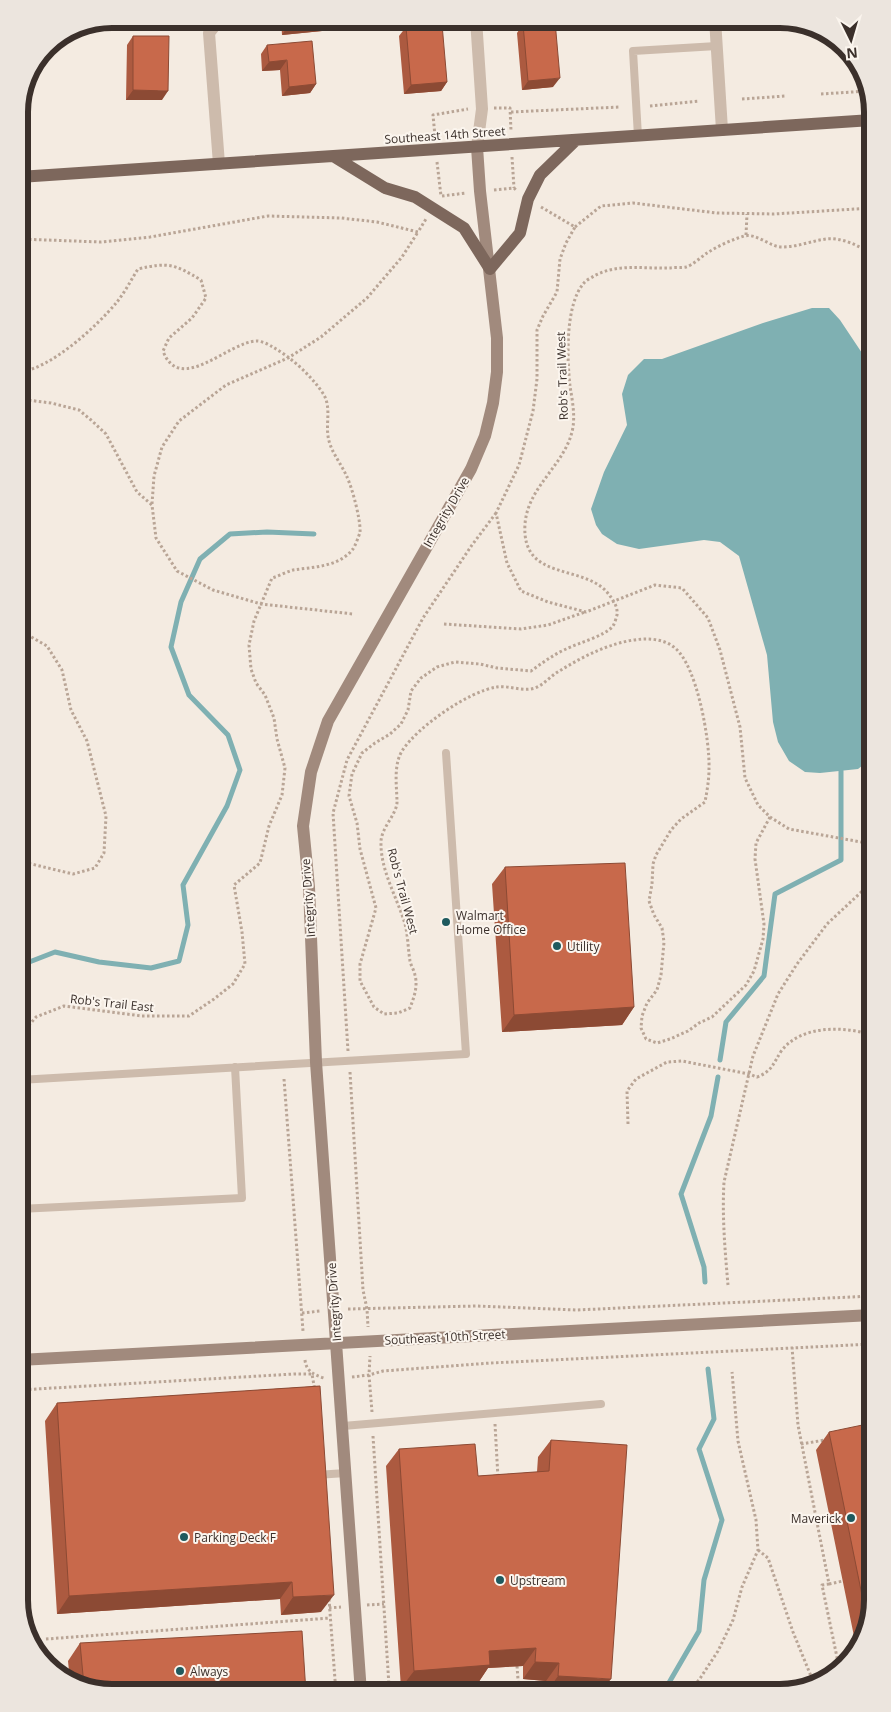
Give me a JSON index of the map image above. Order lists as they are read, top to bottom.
{
  "streets": {
    "main road": ["Southeast 14th Street"],
    "street": ["Integrity Drive", "Southeast 10th Street"],
    "path": ["Rob's Trail West", "Rob's Trail East"]
  },
  "crossings": [
    ["Southeast 14th Street", "Integrity Drive"],
    ["Integrity Drive", "Southeast 10th Street"]
  ],
  "places": [
    "Walmart Home Office",
    "Utility",
    "Maverick",
    "Parking Deck F",
    "Upstream",
    "Always"
  ],
  "north": "bottom"
}
